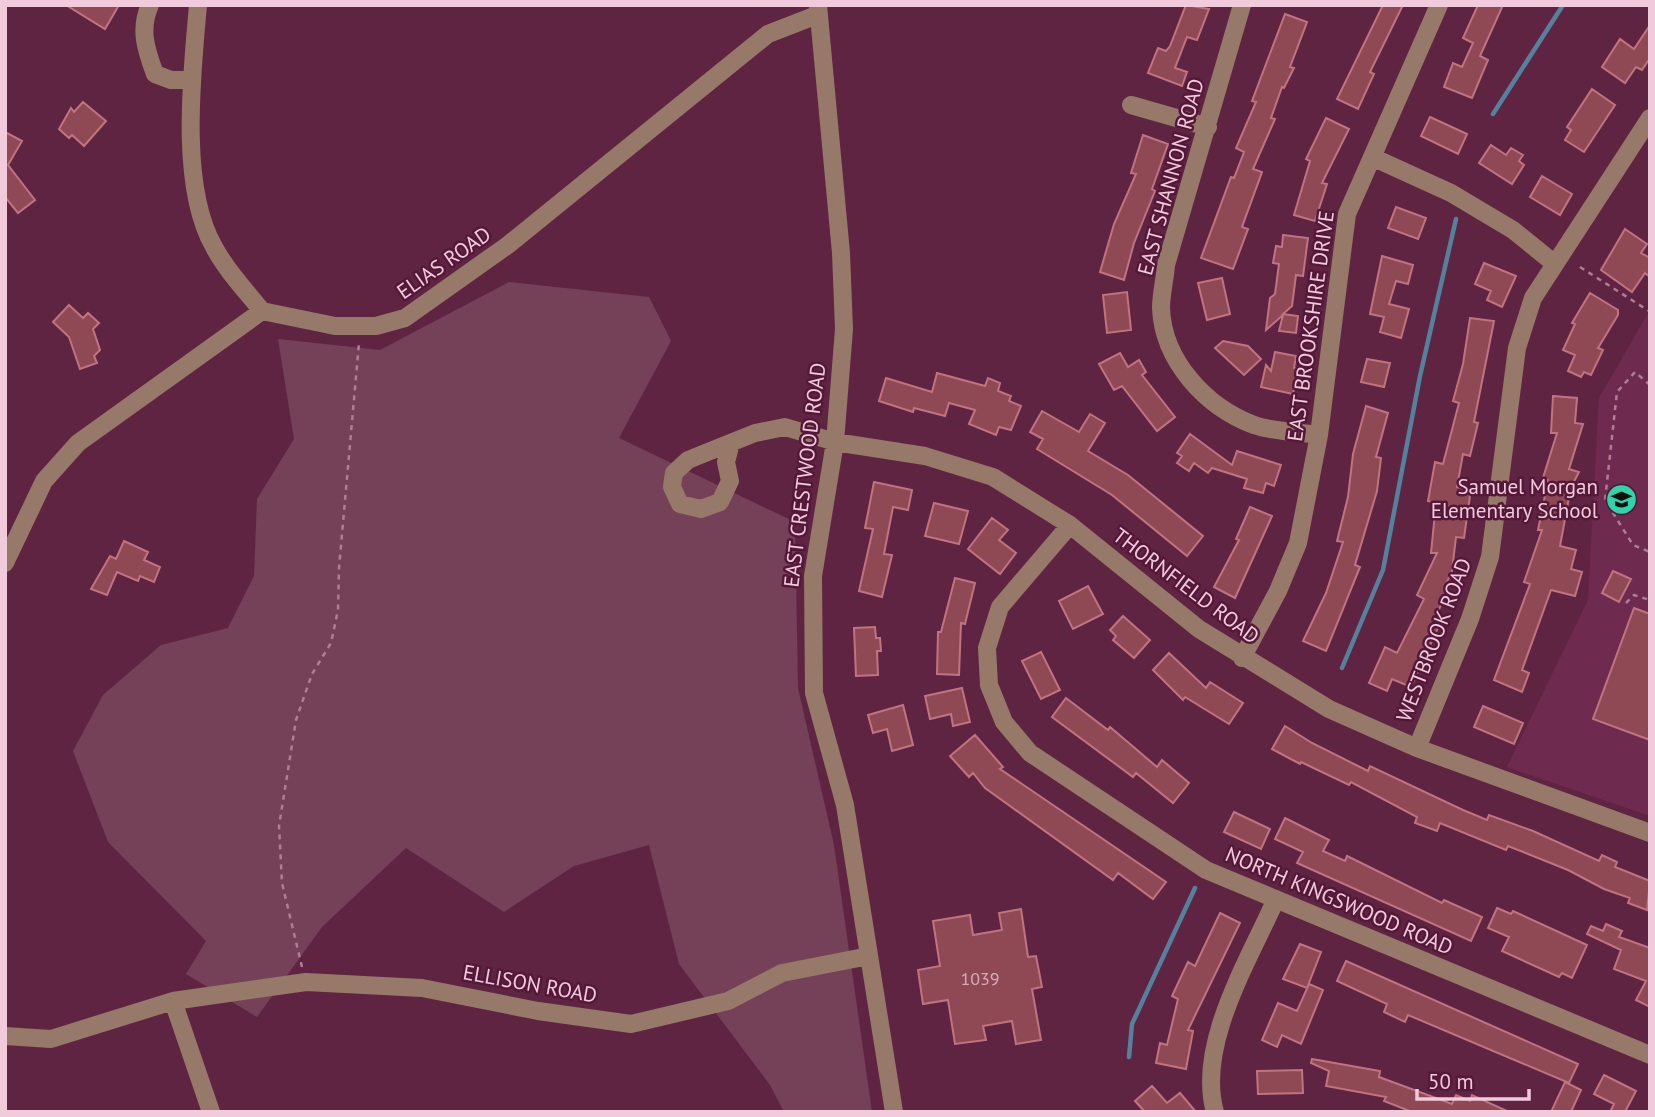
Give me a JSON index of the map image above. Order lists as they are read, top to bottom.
{
  "streets": {
    "street": [
      "EAST SHANNON ROAD",
      "ELIAS ROAD",
      "EAST BROOKSHIRE DRIVE",
      "EAST CRESTWOOD ROAD",
      "THORNFIELD ROAD",
      "WESTBROOK ROAD",
      "NORTH KINGSWOOD ROAD",
      "ELLISON ROAD"
    ]
  },
  "crossings": [
    ["EAST SHANNON ROAD", "EAST BROOKSHIRE DRIVE"],
    ["ELIAS ROAD", "EAST CRESTWOOD ROAD"],
    ["EAST BROOKSHIRE DRIVE", "THORNFIELD ROAD"],
    ["EAST CRESTWOOD ROAD", "THORNFIELD ROAD"],
    ["EAST CRESTWOOD ROAD", "ELLISON ROAD"],
    ["THORNFIELD ROAD", "WESTBROOK ROAD"],
    ["THORNFIELD ROAD", "NORTH KINGSWOOD ROAD"]
  ],
  "places": {
    "school or university": ["Samuel Morgan Elementary School"]
  },
  "house_numbers": ["1039"],
  "scale_bar": "50 m"
}
